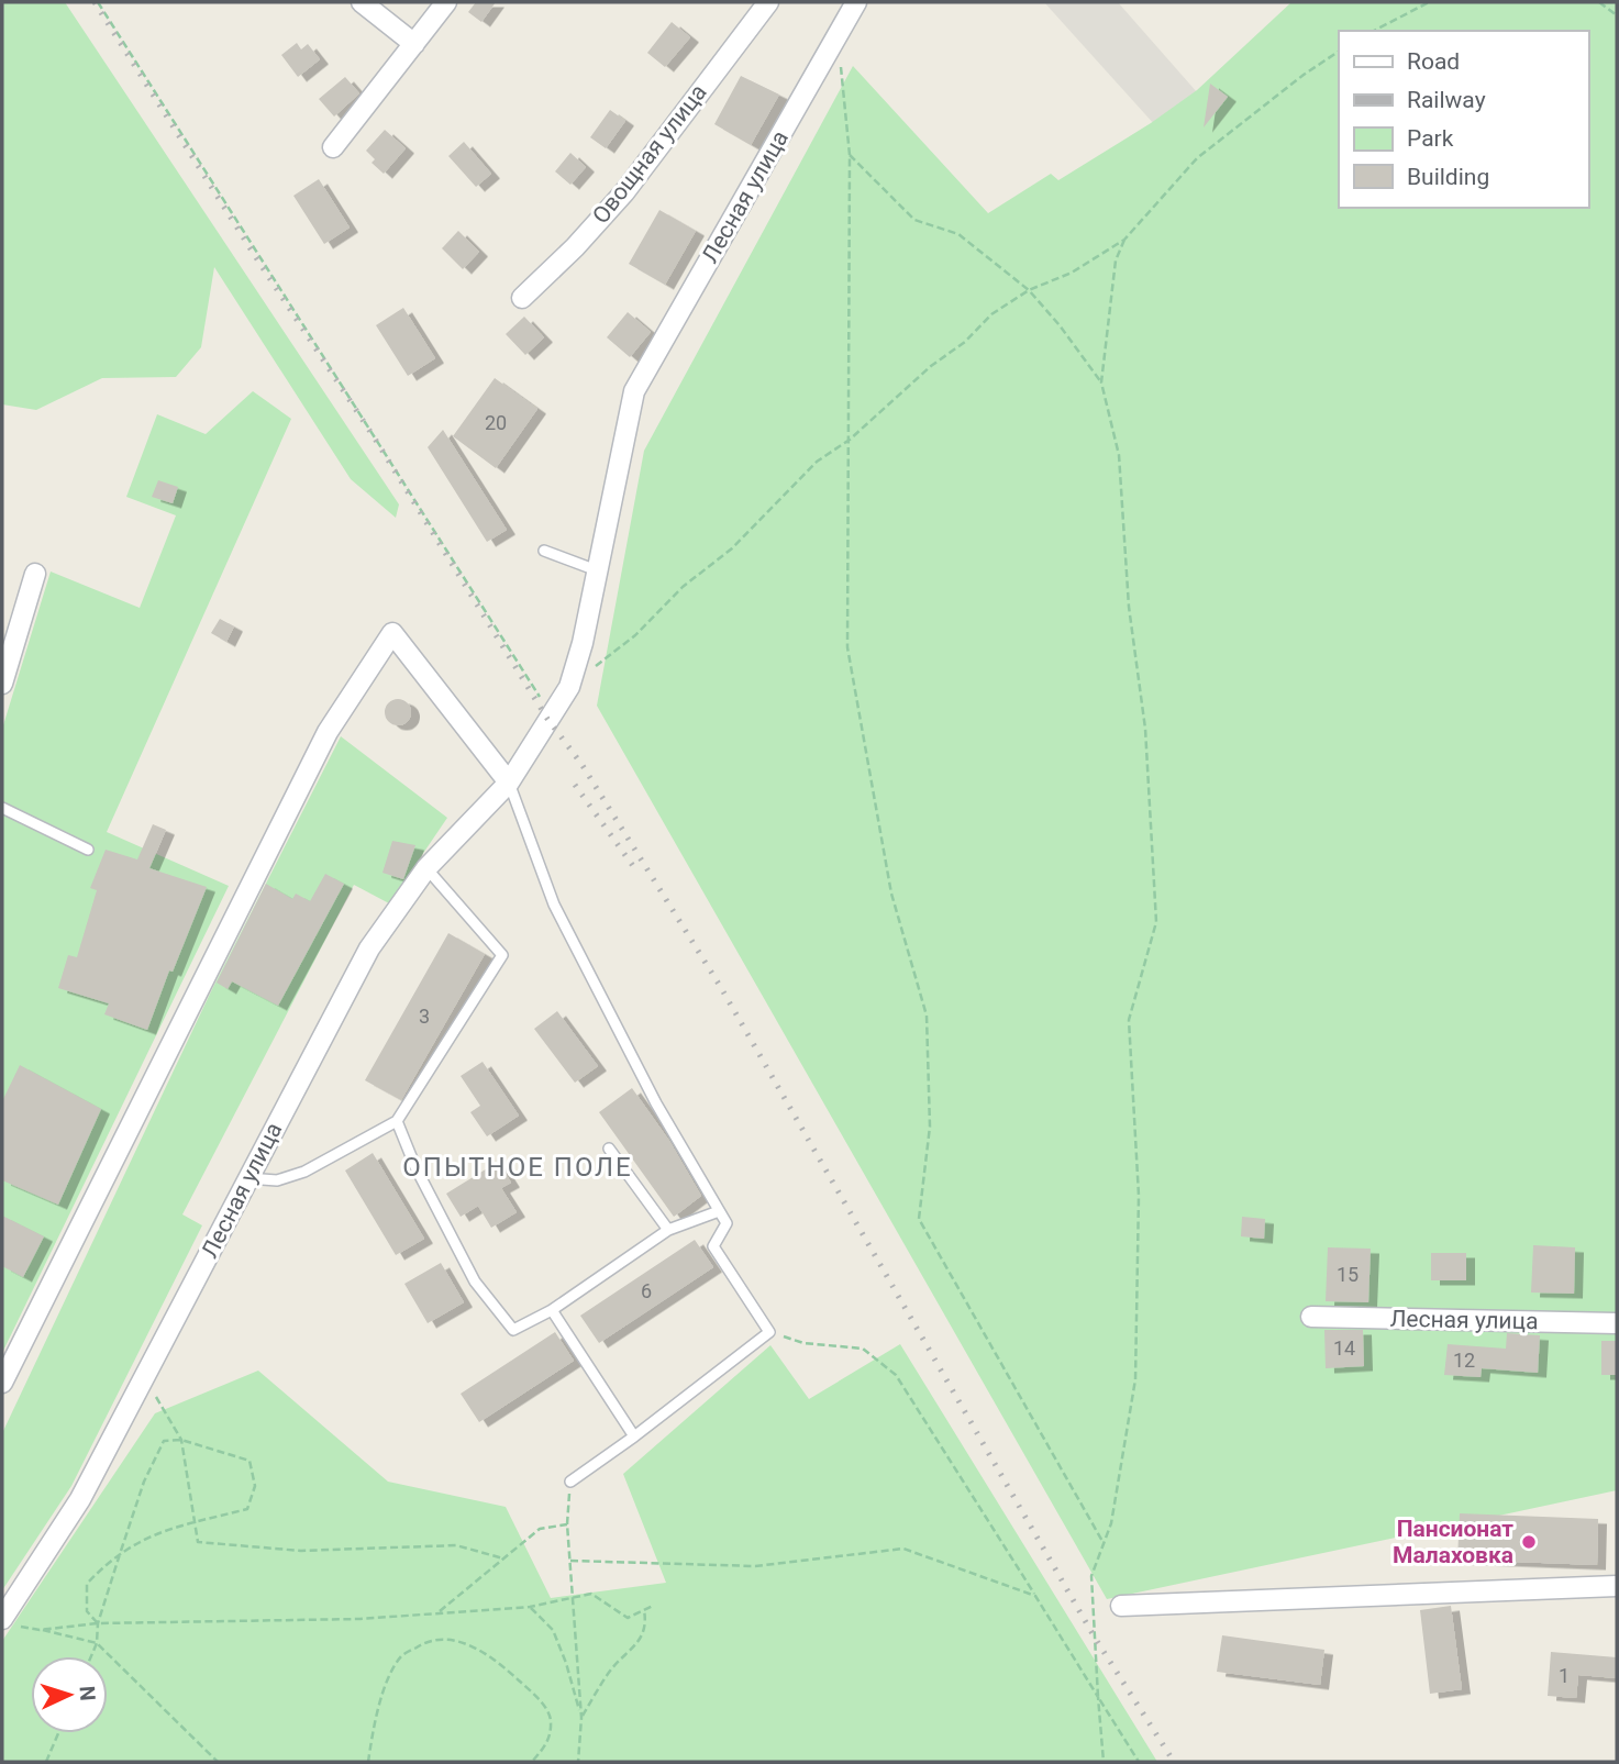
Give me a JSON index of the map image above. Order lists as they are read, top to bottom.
{
  "streets": {
    "street": ["Овощная улица", "Лесная улица"]
  },
  "districts": ["ОПЫТНОЕ ПОЛЕ"],
  "places": ["Пансионат Малаховка"],
  "house_numbers": [
    "20",
    "3",
    "15",
    "6",
    "14",
    "12",
    "1"
  ],
  "legend": [
    "Road",
    "Railway",
    "Park",
    "Building"
  ],
  "north": "right"
}
